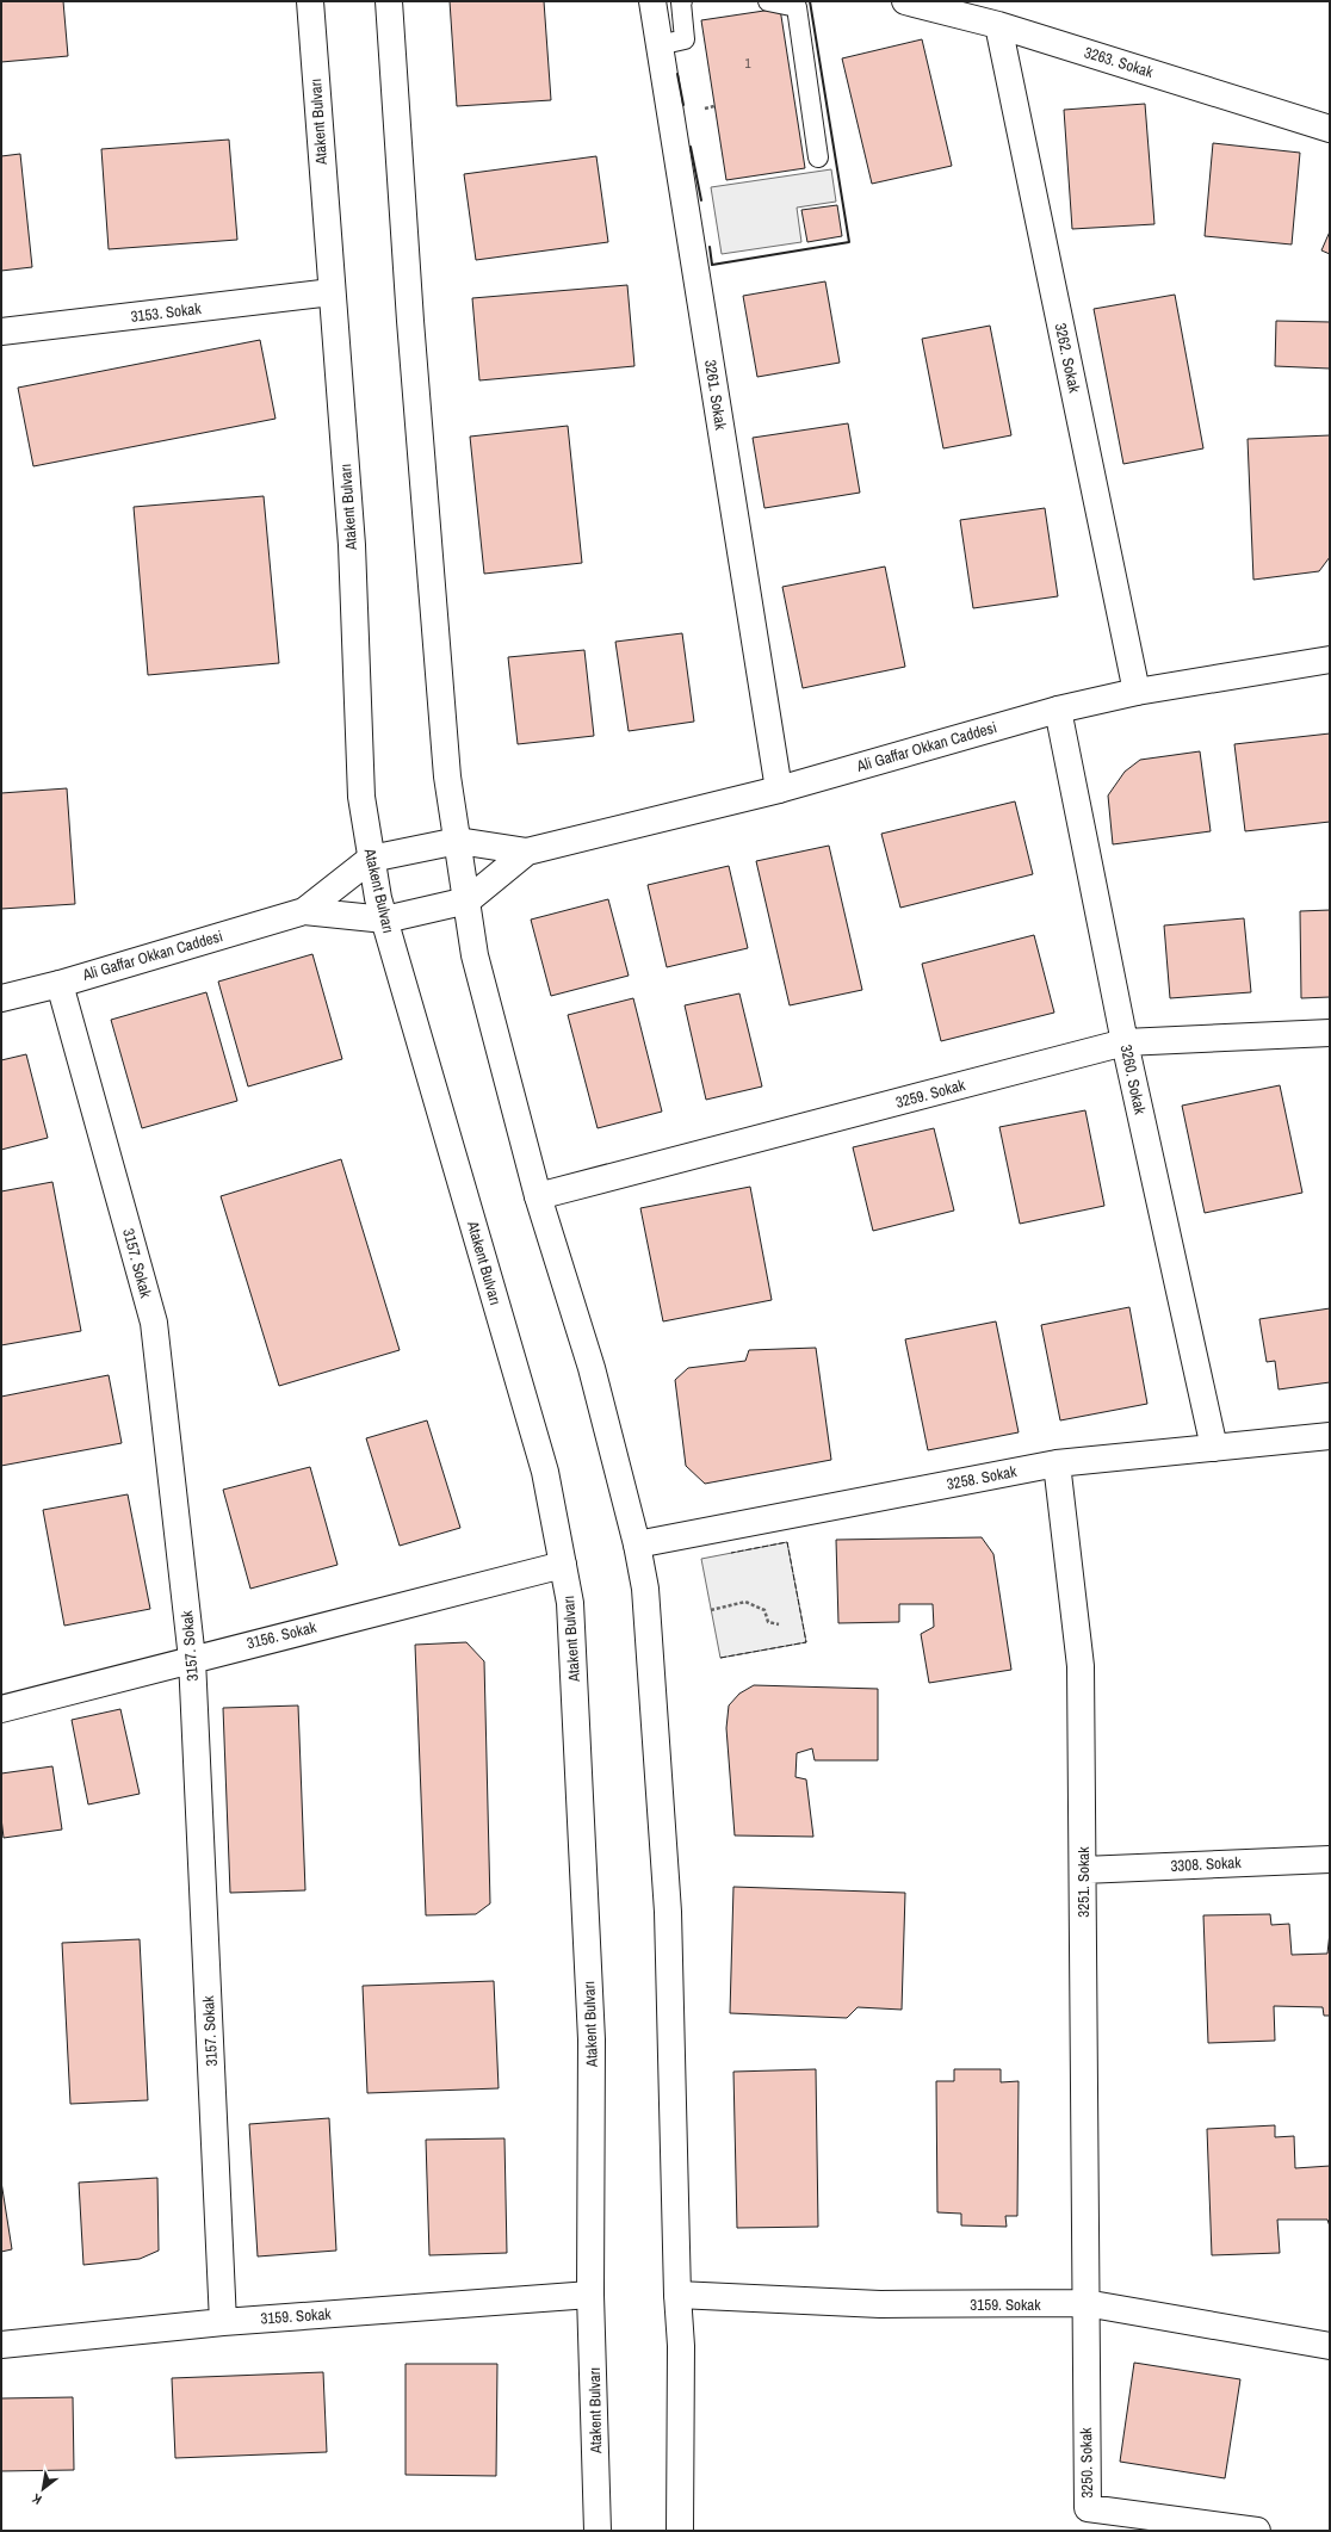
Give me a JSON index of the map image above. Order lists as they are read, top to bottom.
{
  "streets": {
    "street": [
      "3263. Sokak",
      "Atakent Bulvarı",
      "3153. Sokak",
      "3262. Sokak",
      "3261. Sokak",
      "Ali Gaffar Okkan Caddesi",
      "3260. Sokak",
      "3259. Sokak",
      "3157. Sokak",
      "3258. Sokak",
      "3156. Sokak",
      "3308. Sokak",
      "3251. Sokak",
      "3159. Sokak",
      "3250. Sokak"
    ]
  },
  "crossings": [
    ["3263. Sokak", "3262. Sokak"],
    ["Atakent Bulvarı", "3153. Sokak"],
    ["Atakent Bulvarı", "Ali Gaffar Okkan Caddesi"],
    ["Atakent Bulvarı", "3156. Sokak"],
    ["Atakent Bulvarı", "3159. Sokak"],
    ["3262. Sokak", "Ali Gaffar Okkan Caddesi"],
    ["3261. Sokak", "Ali Gaffar Okkan Caddesi"],
    ["Ali Gaffar Okkan Caddesi", "3260. Sokak"],
    ["Ali Gaffar Okkan Caddesi", "3157. Sokak"],
    ["3260. Sokak", "3259. Sokak"],
    ["3260. Sokak", "3258. Sokak"],
    ["3157. Sokak", "3156. Sokak"],
    ["3157. Sokak", "3159. Sokak"],
    ["3258. Sokak", "3251. Sokak"],
    ["3308. Sokak", "3251. Sokak"],
    ["3251. Sokak", "3159. Sokak"],
    ["3251. Sokak", "3250. Sokak"],
    ["3159. Sokak", "3250. Sokak"]
  ],
  "house_numbers": ["1"],
  "north": "bottom left"
}
